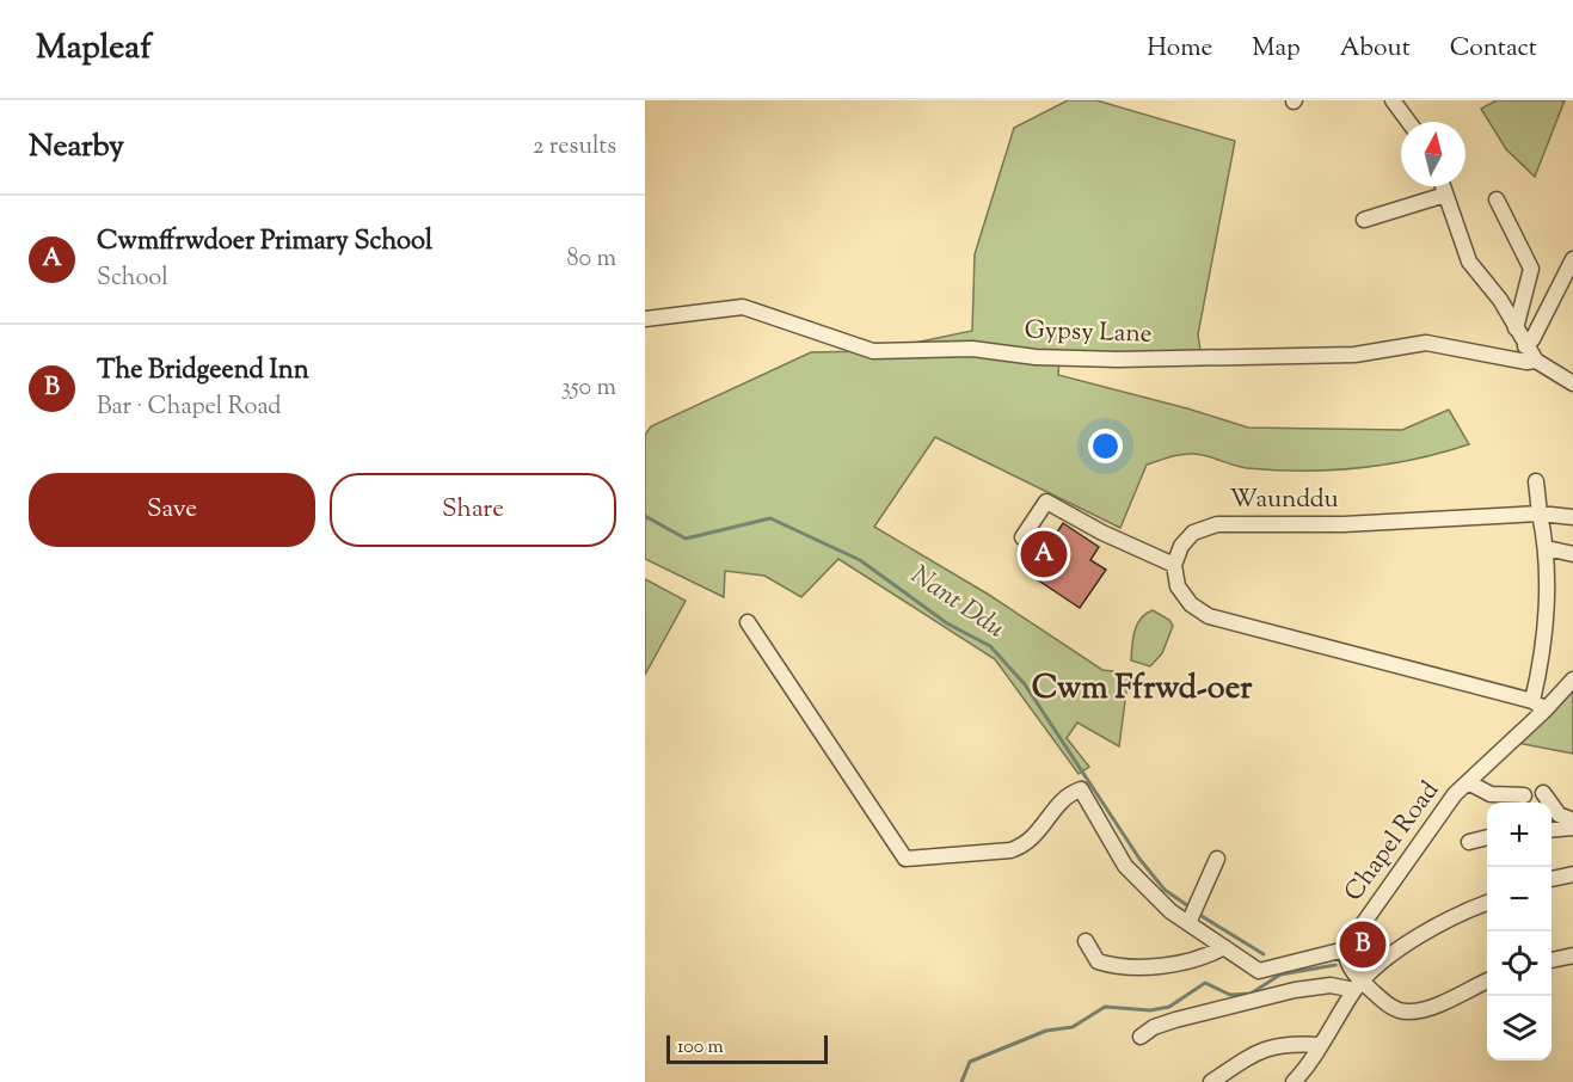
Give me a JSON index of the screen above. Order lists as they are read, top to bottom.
{
  "streets": {
    "street": ["Gypsy Lane", "Waunddu", "Chapel Road"]
  },
  "districts": ["Cwm Ffrwd-oer"],
  "water": ["Nant Ddu"],
  "scale_bar": "100 m",
  "north": "top",
  "page": {
    "header": "Mapleaf",
    "nav": [
      "Home",
      "Map",
      "About",
      "Contact"
    ],
    "heading": ["Nearby", "2 results"],
    "list": [
      {
        "mark": "A",
        "name": "Cwmffrwdoer Primary School",
        "note": "School",
        "value": "80 m"
      },
      {
        "mark": "B",
        "name": "The Bridgeend Inn",
        "note": "Bar · Chapel Road",
        "value": "350 m"
      }
    ],
    "buttons": ["Save", "Share"],
    "pins": ["A", "B"],
    "map_buttons": ["+", "−"],
    "scale": "100 m"
  }
}
